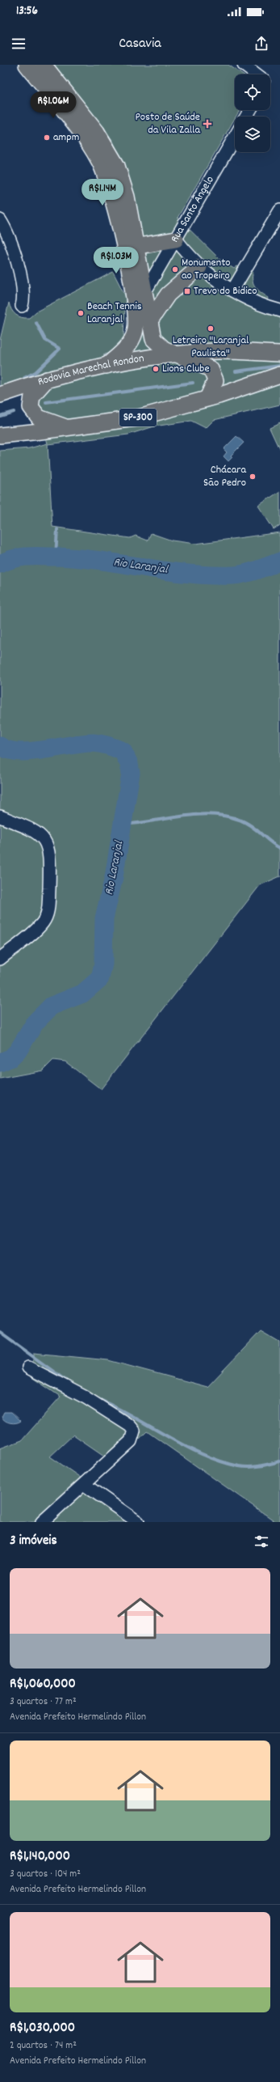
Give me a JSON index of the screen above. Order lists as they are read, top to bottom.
{
  "streets": {
    "main road": ["Rodovia Marechal Rondon", "SP-300"],
    "street": ["Rua Santo Ângelo"]
  },
  "water": ["Rio Laranjal"],
  "places": {
    "health": ["Posto de Saúde da Vila Zalla"],
    "other": [
      "ampm",
      "Monumento ao Tropeiro",
      "Beach Tennis Laranjal",
      "Letreiro \"Laranjal Paulista\"",
      "Lions Clube",
      "Chácara São Pedro"
    ],
    "transit": ["Trevo do Bidico"]
  },
  "page": {
    "status": "13:56",
    "header": "Casavia",
    "price": ["R$1.06M", "R$1.14M", "R$1.03M"],
    "heading": "3 imóveis",
    "list": [
      {
        "name": "R$1,060,000",
        "note": "3 quartos · 77 m² · Avenida Prefeito Hermelindo Pillon"
      },
      {
        "name": "R$1,140,000",
        "note": "3 quartos · 104 m² · Avenida Prefeito Hermelindo Pillon"
      },
      {
        "name": "R$1,030,000",
        "note": "2 quartos · 74 m² · Avenida Prefeito Hermelindo Pillon"
      }
    ]
  }
}
